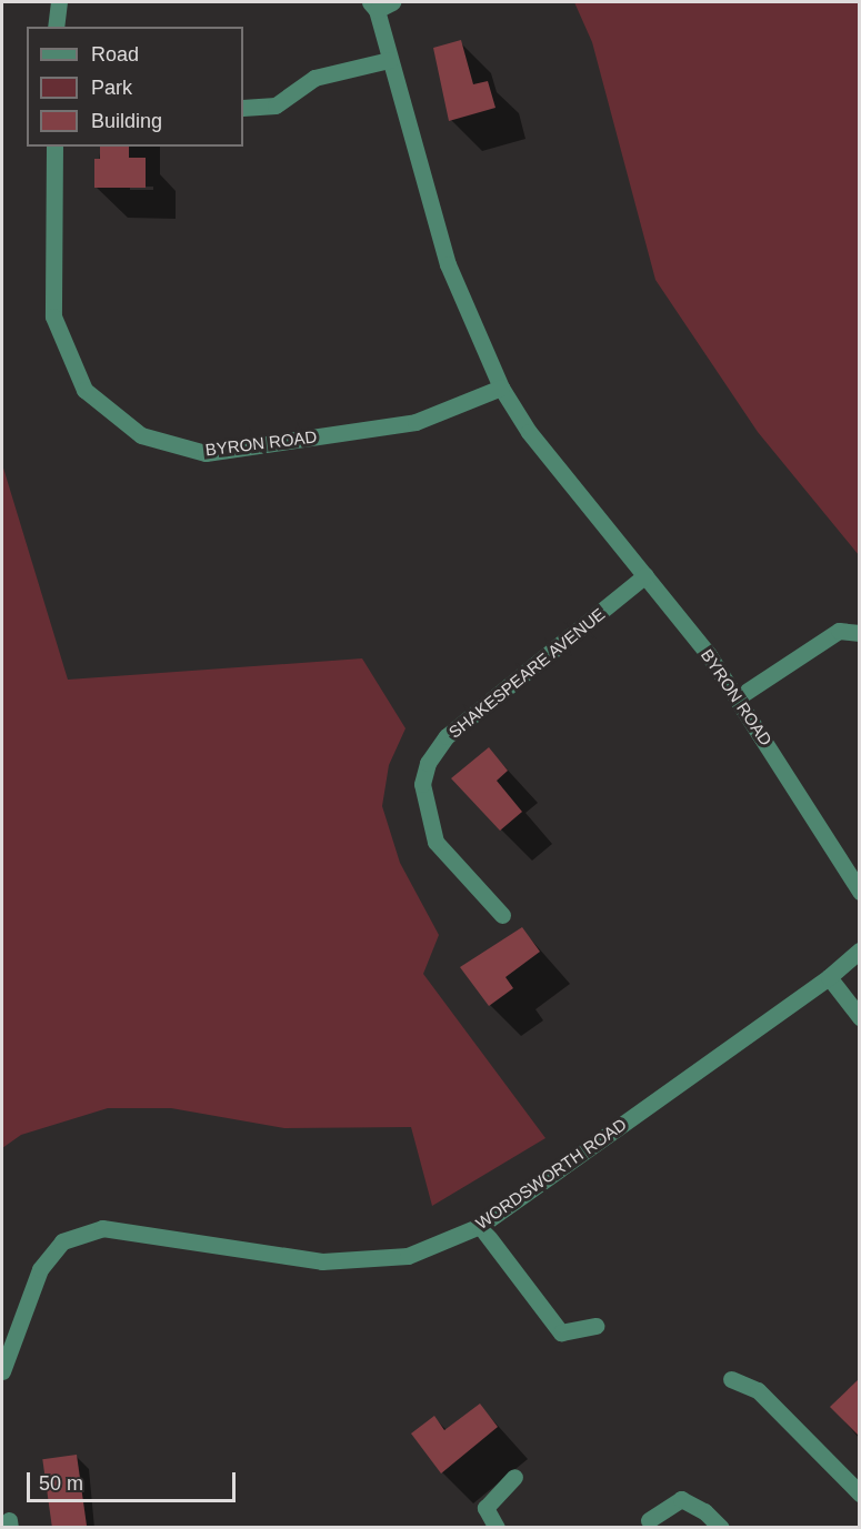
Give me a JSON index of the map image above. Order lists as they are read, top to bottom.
{
  "streets": {
    "street": ["BYRON ROAD", "SHAKESPEARE AVENUE", "WORDSWORTH ROAD"]
  },
  "crossings": [
    ["BYRON ROAD", "SHAKESPEARE AVENUE"]
  ],
  "legend": ["Road", "Park", "Building"],
  "scale_bar": "50 m"
}
